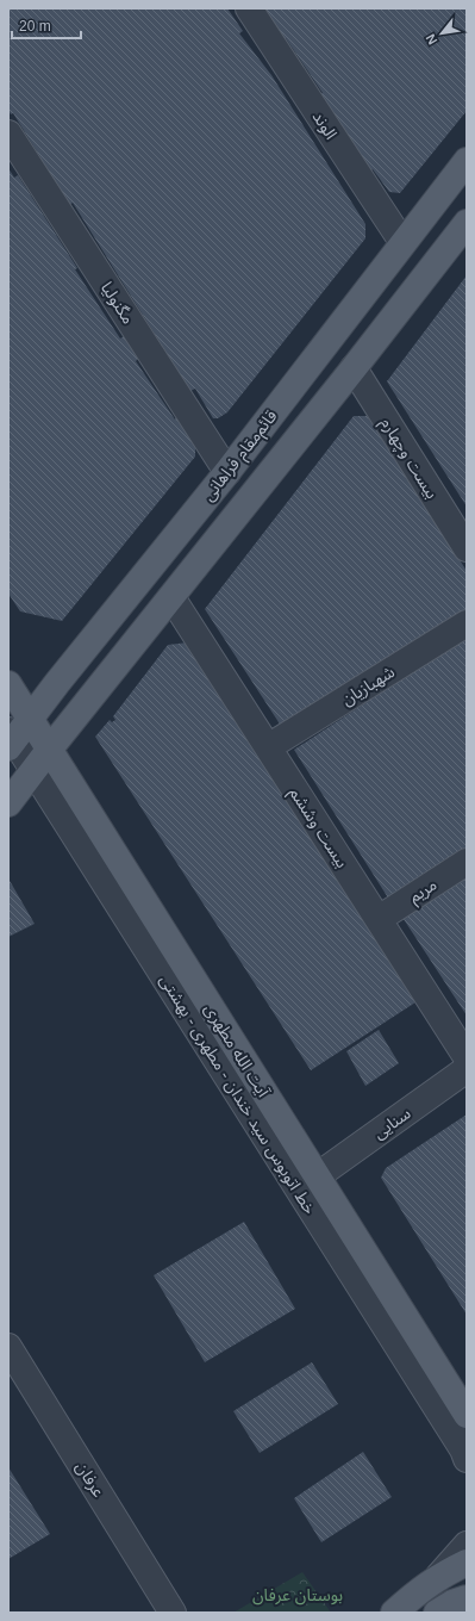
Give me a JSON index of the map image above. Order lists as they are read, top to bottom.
{
  "streets": {
    "main road": ["قائم‌مقام فراهانی", "آیت الله مطهری"],
    "street": [
      "الوند",
      "مگنولیا",
      "بیست وچهارم",
      "شهبازیان",
      "بیست وششم",
      "مریم",
      "خط اتوبوس سید خندان - مطهری - بهشتی",
      "سنایی",
      "عرفان"
    ]
  },
  "crossings": [
    ["الوند", "قائم‌مقام فراهانی"],
    ["مگنولیا", "قائم‌مقام فراهانی"],
    ["قائم‌مقام فراهانی", "بیست وچهارم"],
    ["قائم‌مقام فراهانی", "بیست وششم"],
    ["قائم‌مقام فراهانی", "آیت الله مطهری"],
    ["قائم‌مقام فراهانی", "خط اتوبوس سید خندان - مطهری - بهشتی"],
    ["شهبازیان", "بیست وششم"],
    ["بیست وششم", "مریم"],
    ["آیت الله مطهری", "خط اتوبوس سید خندان - مطهری - بهشتی"],
    ["آیت الله مطهری", "سنایی"]
  ],
  "parks": ["بوستان عرفان"],
  "scale_bar": "20 m",
  "north": "bottom left"
}
